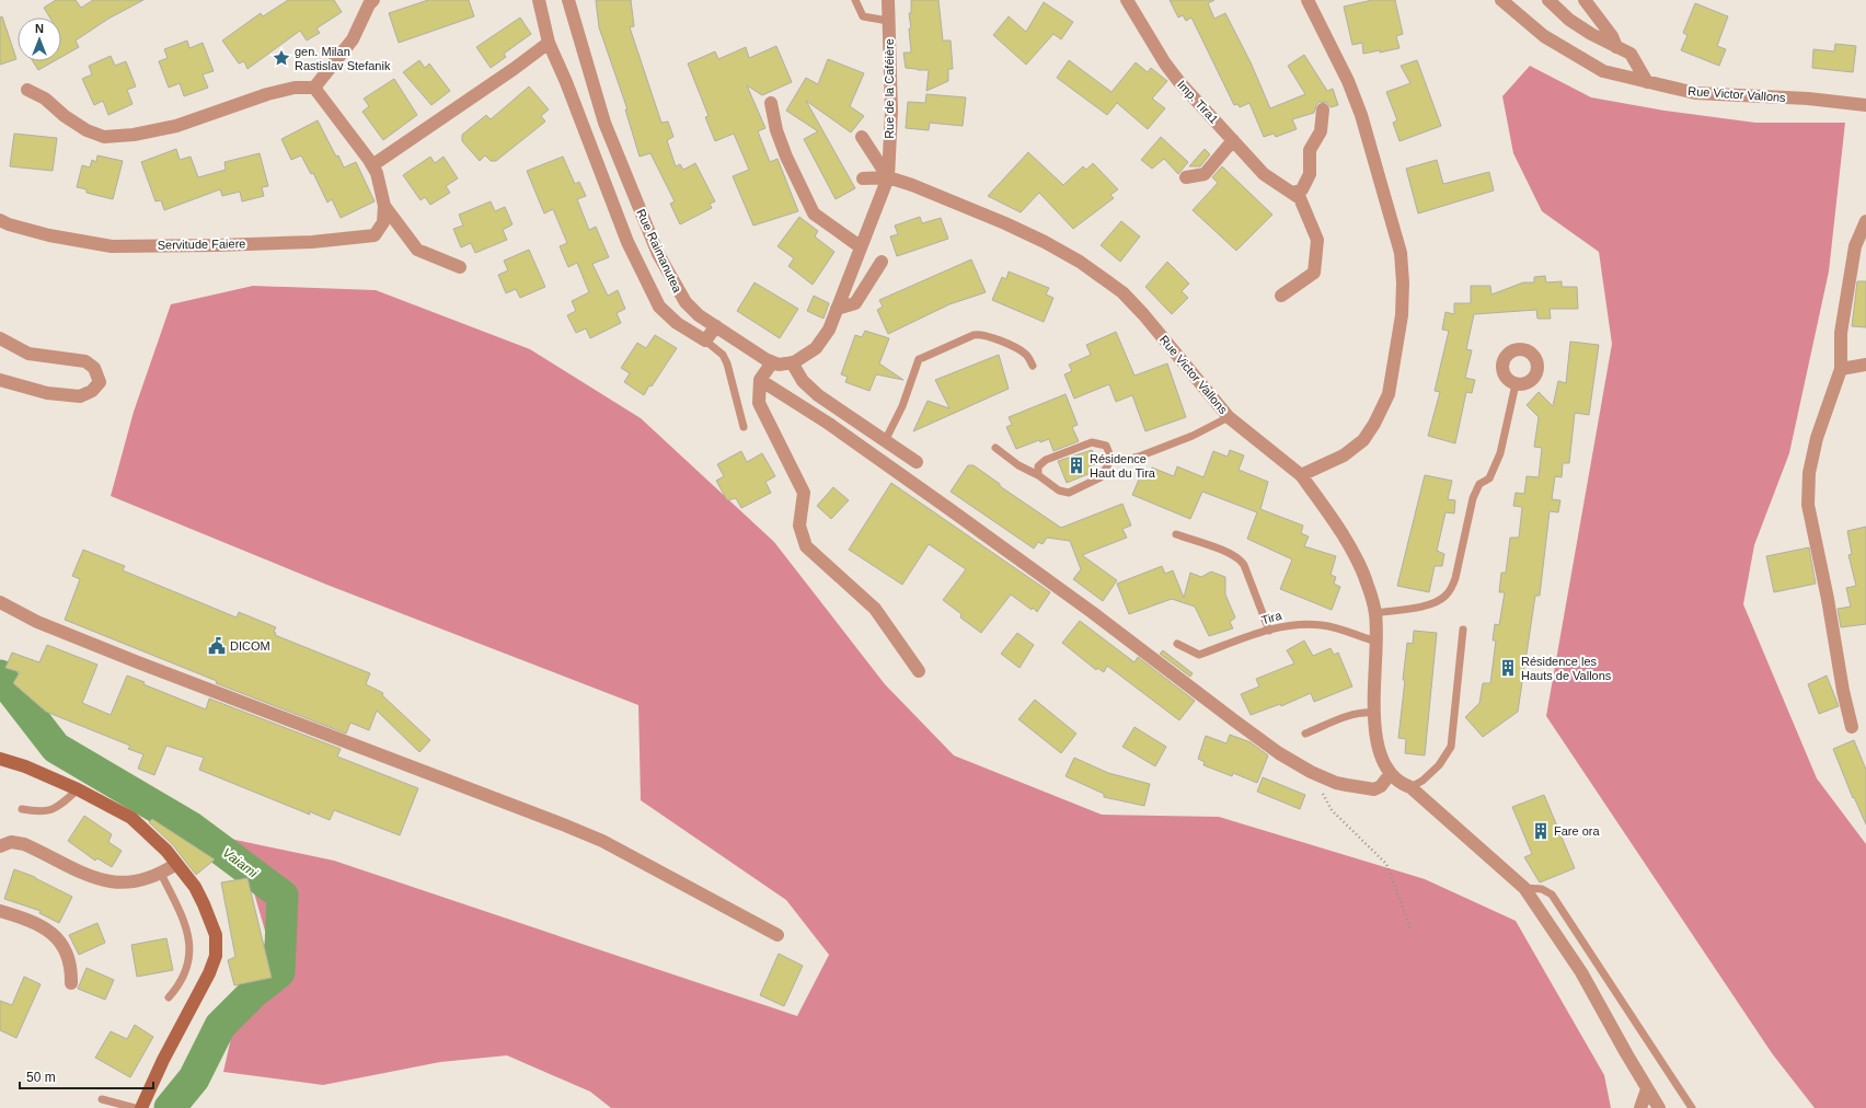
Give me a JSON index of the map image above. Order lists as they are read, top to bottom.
{
  "streets": {
    "street": [
      "Rue de la Caféière",
      "Rue Victor Vallons",
      "Imp. Tira1",
      "Servitude Faiere",
      "Rue Raimanutea"
    ],
    "lane": ["Tira"]
  },
  "crossings": [
    ["Rue de la Caféière", "Rue Victor Vallons"],
    ["Rue Victor Vallons", "Tira"]
  ],
  "water": ["Vaiami"],
  "places": {
    "place": ["gen. Milan Rastislav Stefanik"],
    "building": ["Résidence Haut du Tira", "Résidence les Hauts de Vallons", "Fare ora"],
    "public building": ["DICOM"]
  },
  "scale_bar": "50 m",
  "north": "top"
}
